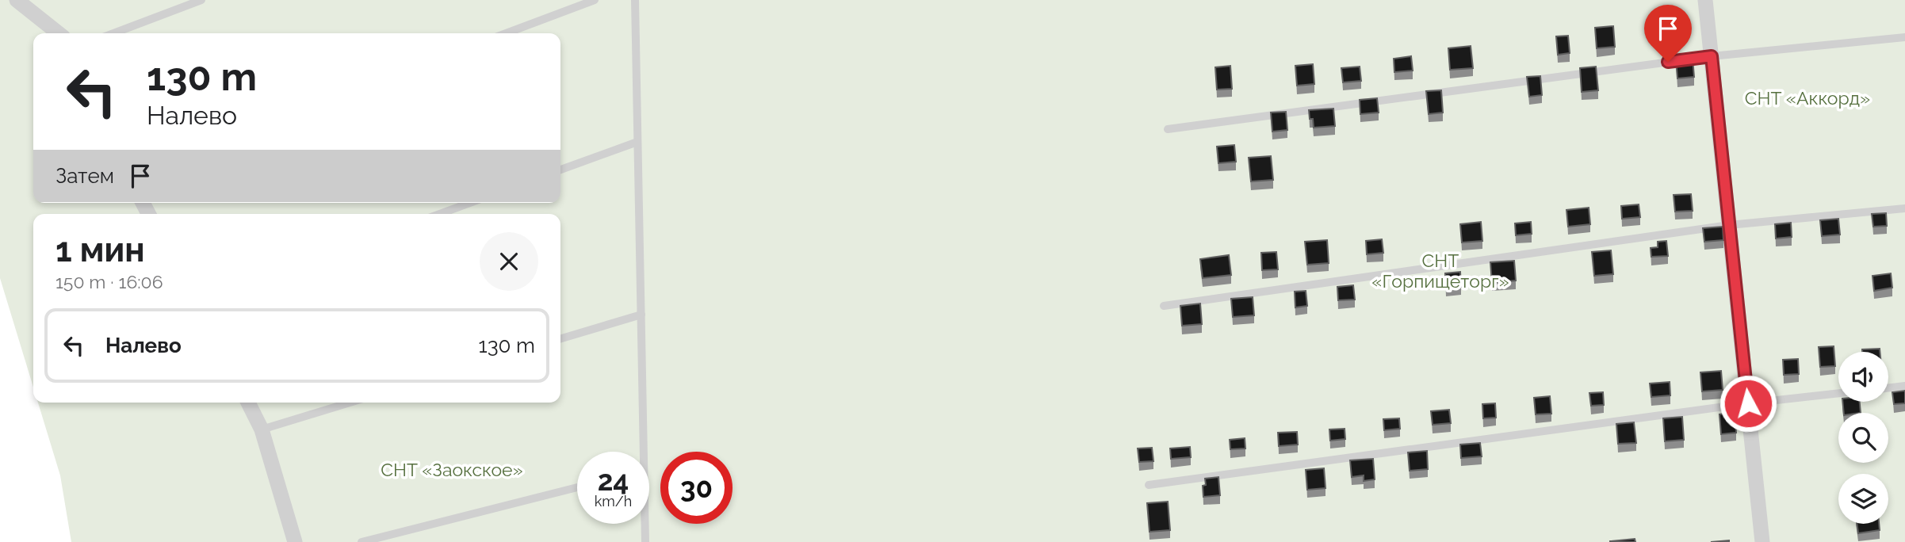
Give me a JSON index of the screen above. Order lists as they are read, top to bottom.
{
  "parks": ["СНТ «Аккорд»", "СНТ «Горпищеторг»", "СНТ «Заокское»"],
  "page": {
    "turn": ["130 m", "Налево"],
    "then": "Затем",
    "heading": ["1 мин", "150 m · 16:06"],
    "list": [
      {
        "name": "Налево",
        "value": "130 m"
      }
    ],
    "speed": "24 km/h",
    "limit": "30"
  }
}
